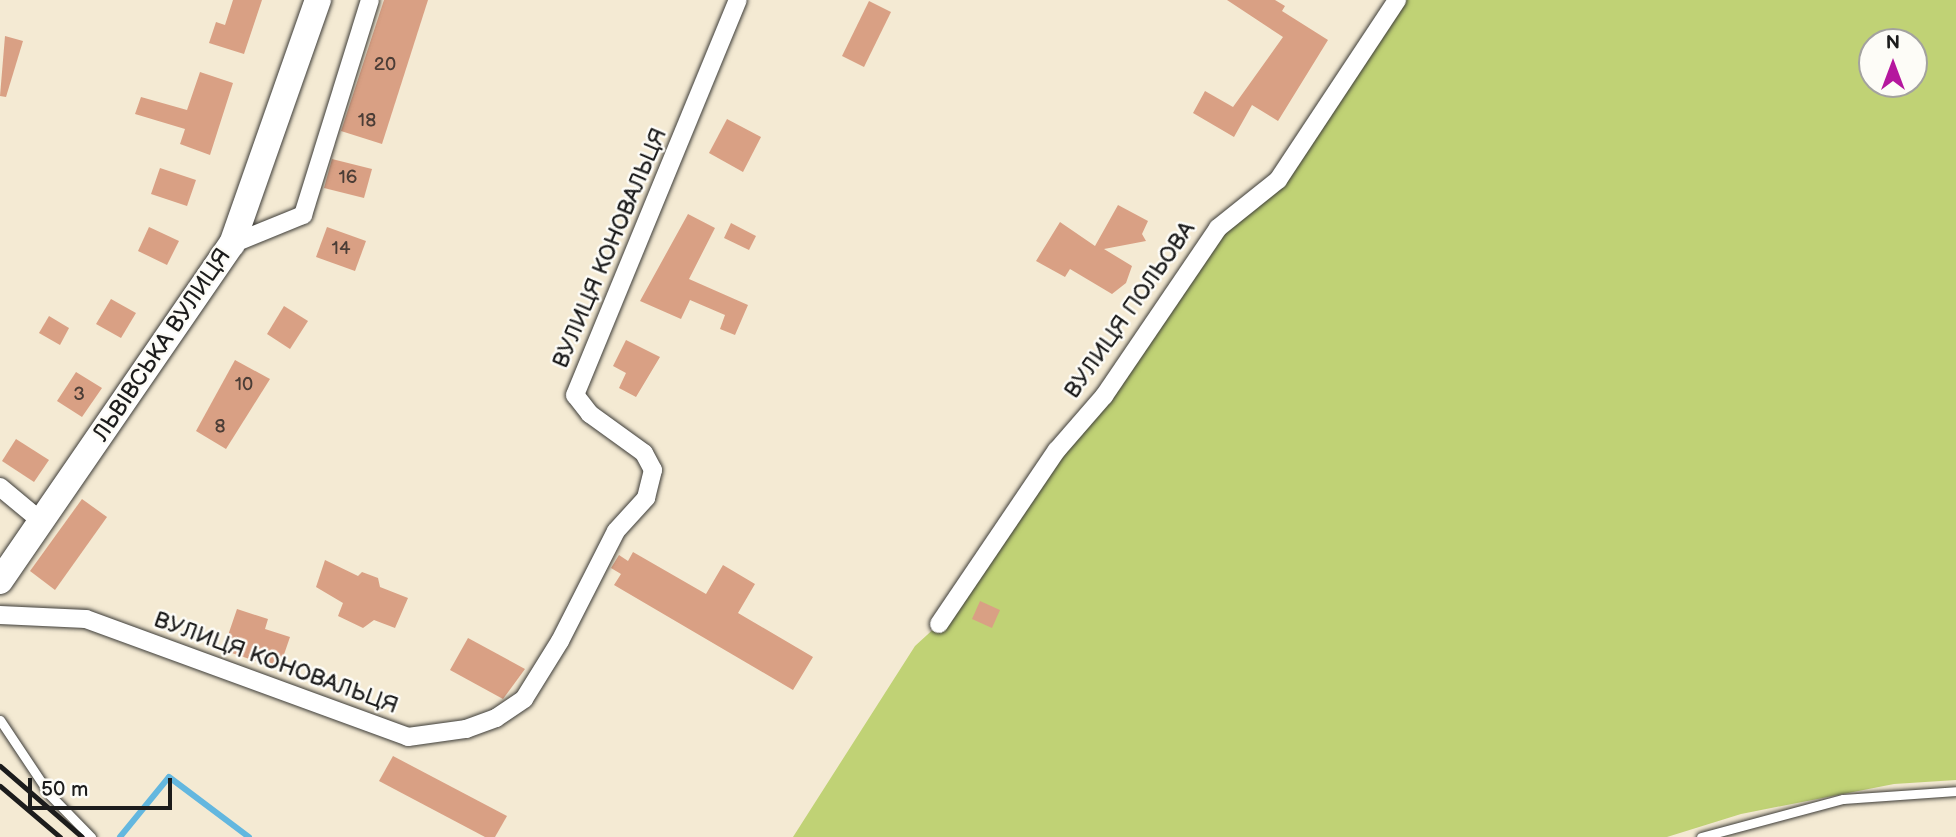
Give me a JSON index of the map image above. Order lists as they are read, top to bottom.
{
  "streets": {
    "street": ["ВУЛИЦЯ КОНОВАЛЬЦЯ", "ВУЛИЦЯ ПОЛЬОВА", "ЛЬВІВСЬКА ВУЛИЦЯ"]
  },
  "house_numbers": [
    "20",
    "18",
    "16",
    "14",
    "10",
    "3",
    "8"
  ],
  "scale_bar": "50 m",
  "north": "top"
}
